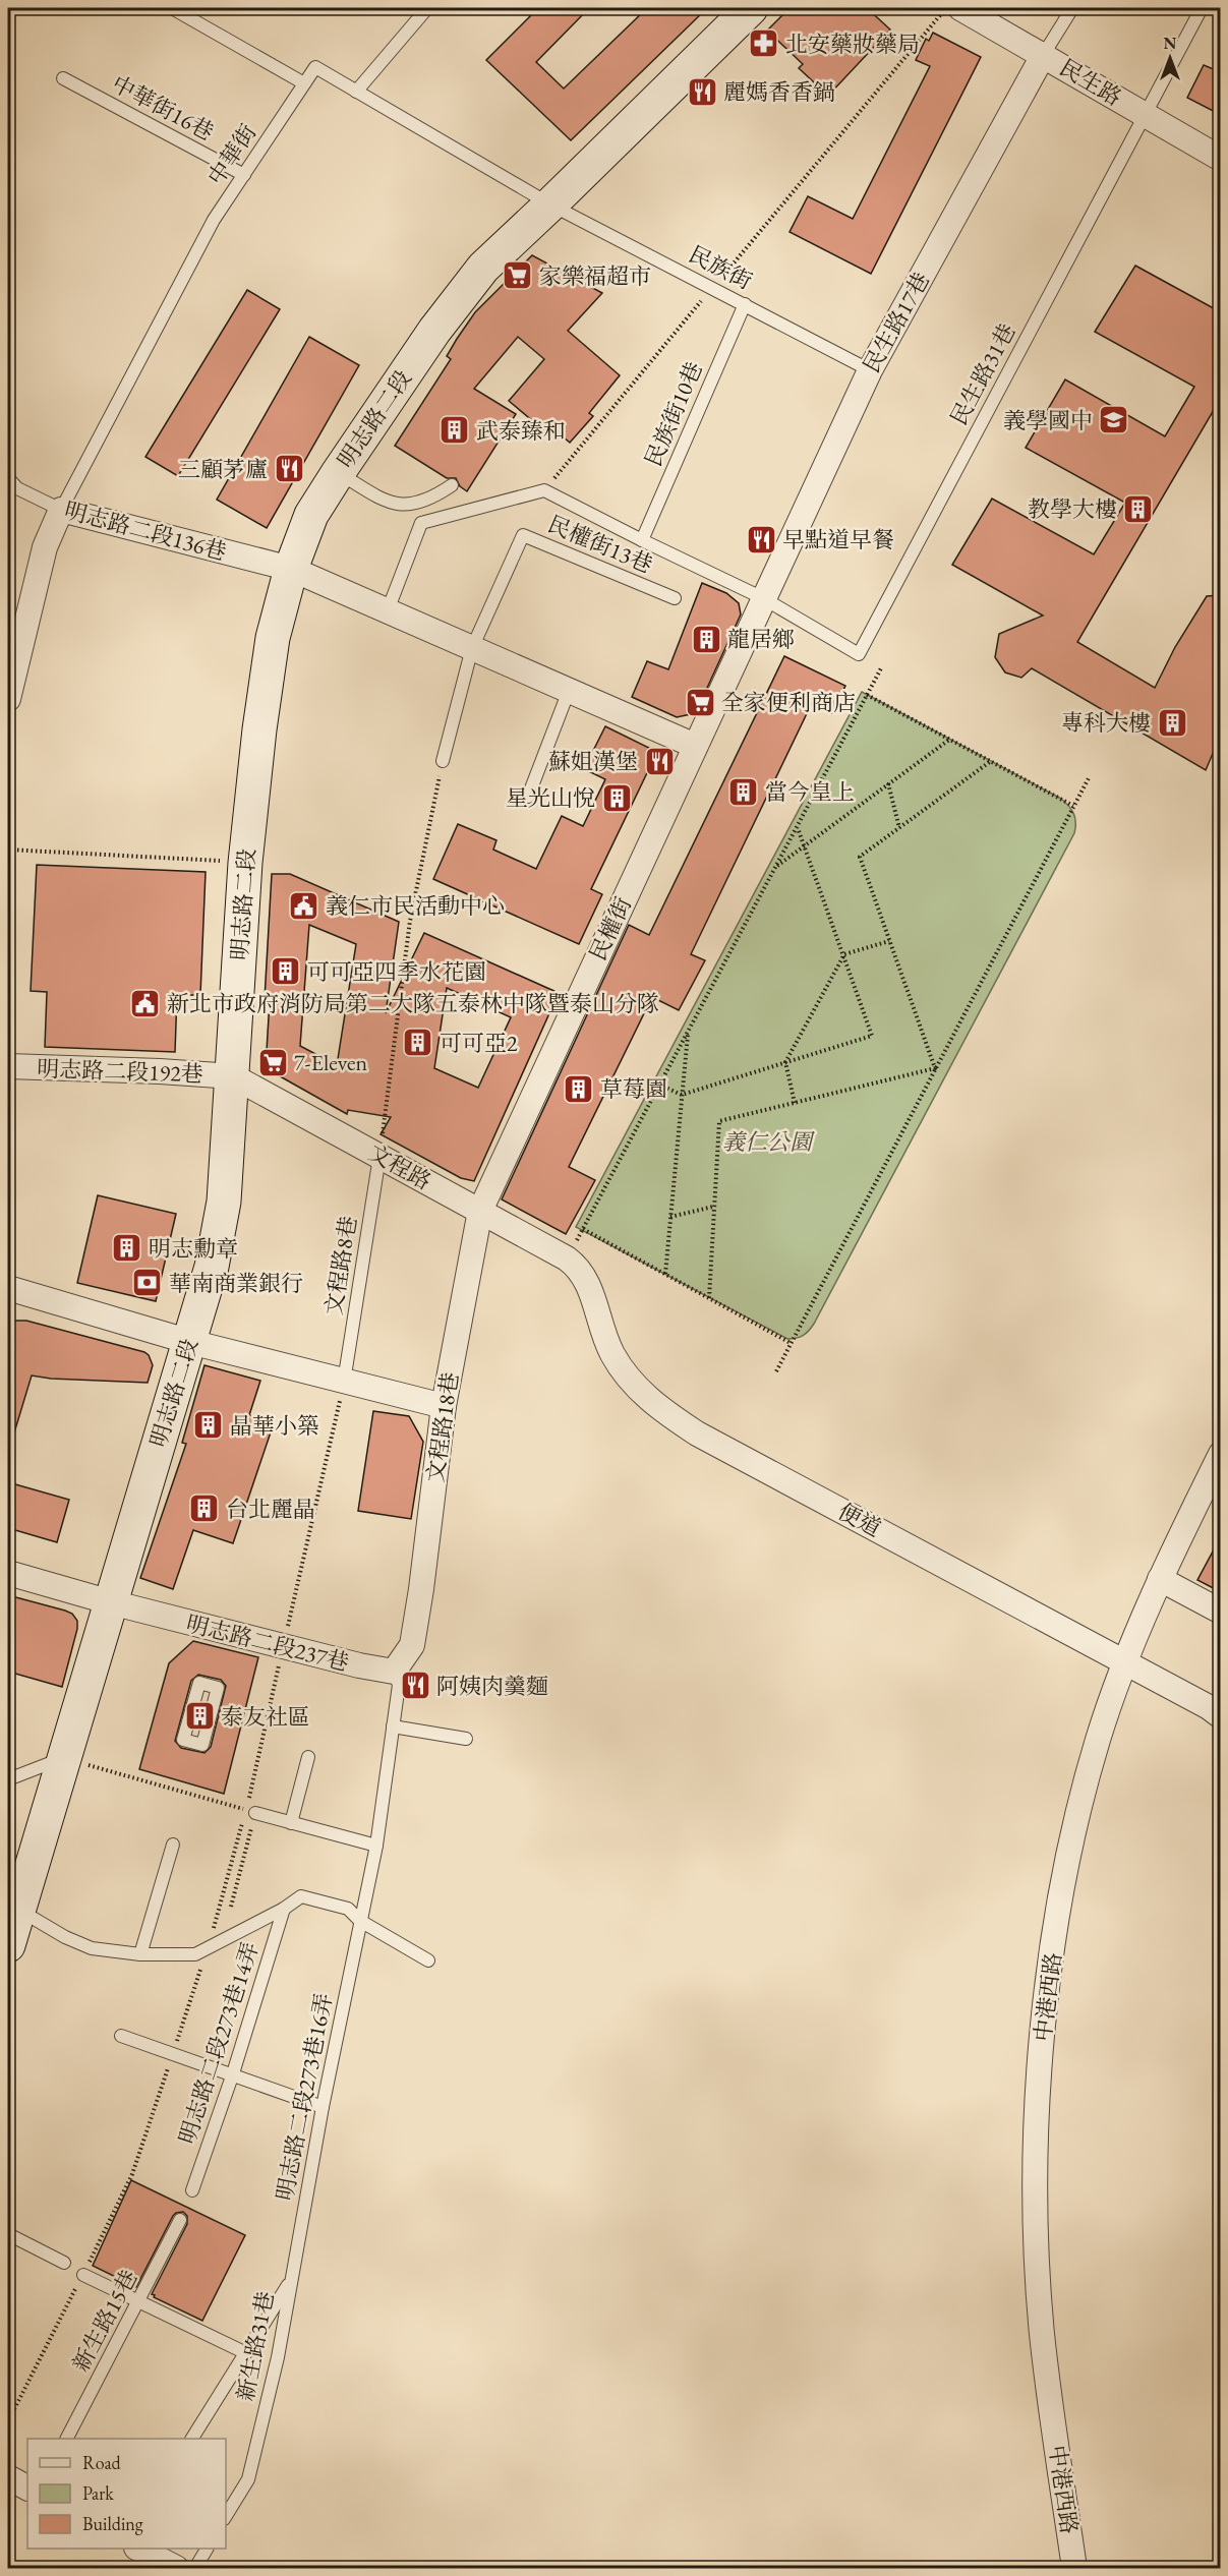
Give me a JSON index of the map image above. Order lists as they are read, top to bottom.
{
  "streets": {
    "main road": ["明志路二段"],
    "street": [
      "民生路",
      "民生路17巷",
      "明志路二段136巷",
      "民權街",
      "明志路二段192巷",
      "文程路",
      "文程路18巷",
      "便道",
      "明志路二段237巷",
      "中港西路"
    ],
    "lane": [
      "中華街16巷",
      "中華街",
      "民族街",
      "民生路31巷",
      "民族街10巷",
      "民權街13巷",
      "文程路8巷",
      "明志路二段273巷14弄",
      "明志路二段273巷16弄",
      "新生路15巷",
      "新生路31巷"
    ]
  },
  "crossings": [
    ["民生路", "民生路17巷"],
    ["民生路", "民生路31巷"],
    ["中華街16巷", "中華街"],
    ["中華街", "民族街"],
    ["中華街", "明志路二段"],
    ["中華街", "明志路二段136巷"],
    ["民族街", "民生路17巷"],
    ["民族街", "民族街10巷"],
    ["民族街", "明志路二段"],
    ["民生路17巷", "民生路31巷"],
    ["民生路17巷", "民權街"],
    ["民生路31巷", "民權街"],
    ["明志路二段", "明志路二段136巷"],
    ["明志路二段", "明志路二段192巷"],
    ["明志路二段", "文程路"],
    ["明志路二段", "明志路二段237巷"],
    ["民權街", "文程路"],
    ["民權街", "文程路18巷"],
    ["明志路二段192巷", "文程路"],
    ["文程路", "文程路8巷"],
    ["文程路", "文程路18巷"],
    ["文程路", "便道"],
    ["文程路18巷", "明志路二段237巷"],
    ["文程路18巷", "明志路二段273巷16弄"],
    ["便道", "中港西路"],
    ["明志路二段237巷", "明志路二段273巷16弄"],
    ["明志路二段273巷16弄", "新生路31巷"]
  ],
  "parks": ["義仁公園"],
  "places": {
    "pharmacy": ["北安藥妝藥局"],
    "restaurant": [
      "麗媽香香鍋",
      "三顧茅廬",
      "早點道早餐",
      "蘇姐漢堡",
      "阿姨肉羹麵"
    ],
    "supermarket": ["家樂福超市", "全家便利商店", "7-Eleven"],
    "school or university": ["義學國中"],
    "building": [
      "武泰臻和",
      "教學大樓",
      "龍居鄉",
      "專科大樓",
      "當今皇上",
      "星光山悅",
      "可可亞四季水花園",
      "可可亞2",
      "草莓園",
      "明志勳章",
      "晶華小築",
      "台北麗晶",
      "泰友社區"
    ],
    "public building": ["義仁市民活動中心", "新北市政府消防局第二大隊五泰林中隊暨泰山分隊"],
    "bank": ["華南商業銀行"]
  },
  "legend": ["Road", "Park", "Building"],
  "north": "top"
}
